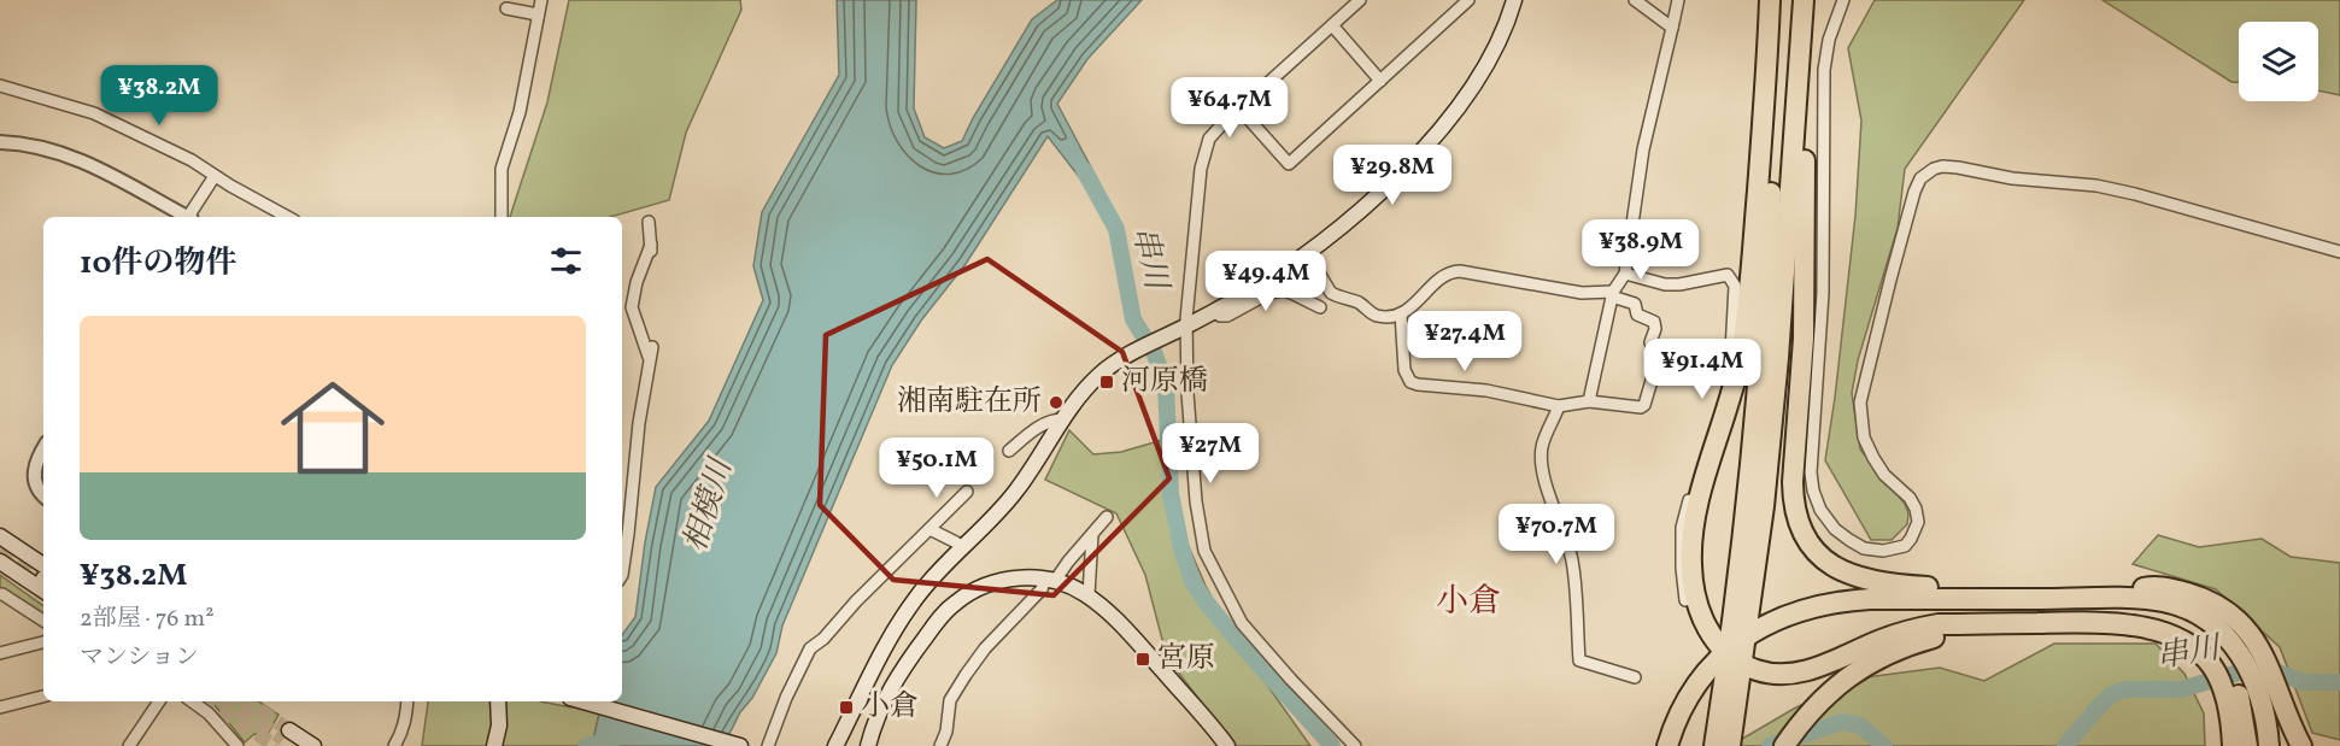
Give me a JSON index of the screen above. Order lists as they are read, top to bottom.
{
  "districts": ["小倉"],
  "water": ["串川", "相模川"],
  "places": {
    "transit": ["河原橋", "宮原", "小倉"],
    "other": ["湘南駐在所"]
  },
  "page": {
    "price": [
      "¥38.2M",
      "¥64.7M",
      "¥29.8M",
      "¥38.9M",
      "¥49.4M",
      "¥27.4M",
      "¥91.4M",
      "¥27M",
      "¥50.1M",
      "¥70.7M"
    ],
    "heading": "10件の物件",
    "list": [
      {
        "name": "¥38.2M",
        "note": "2部屋 · 76 m² · マンション"
      }
    ]
  }
}
